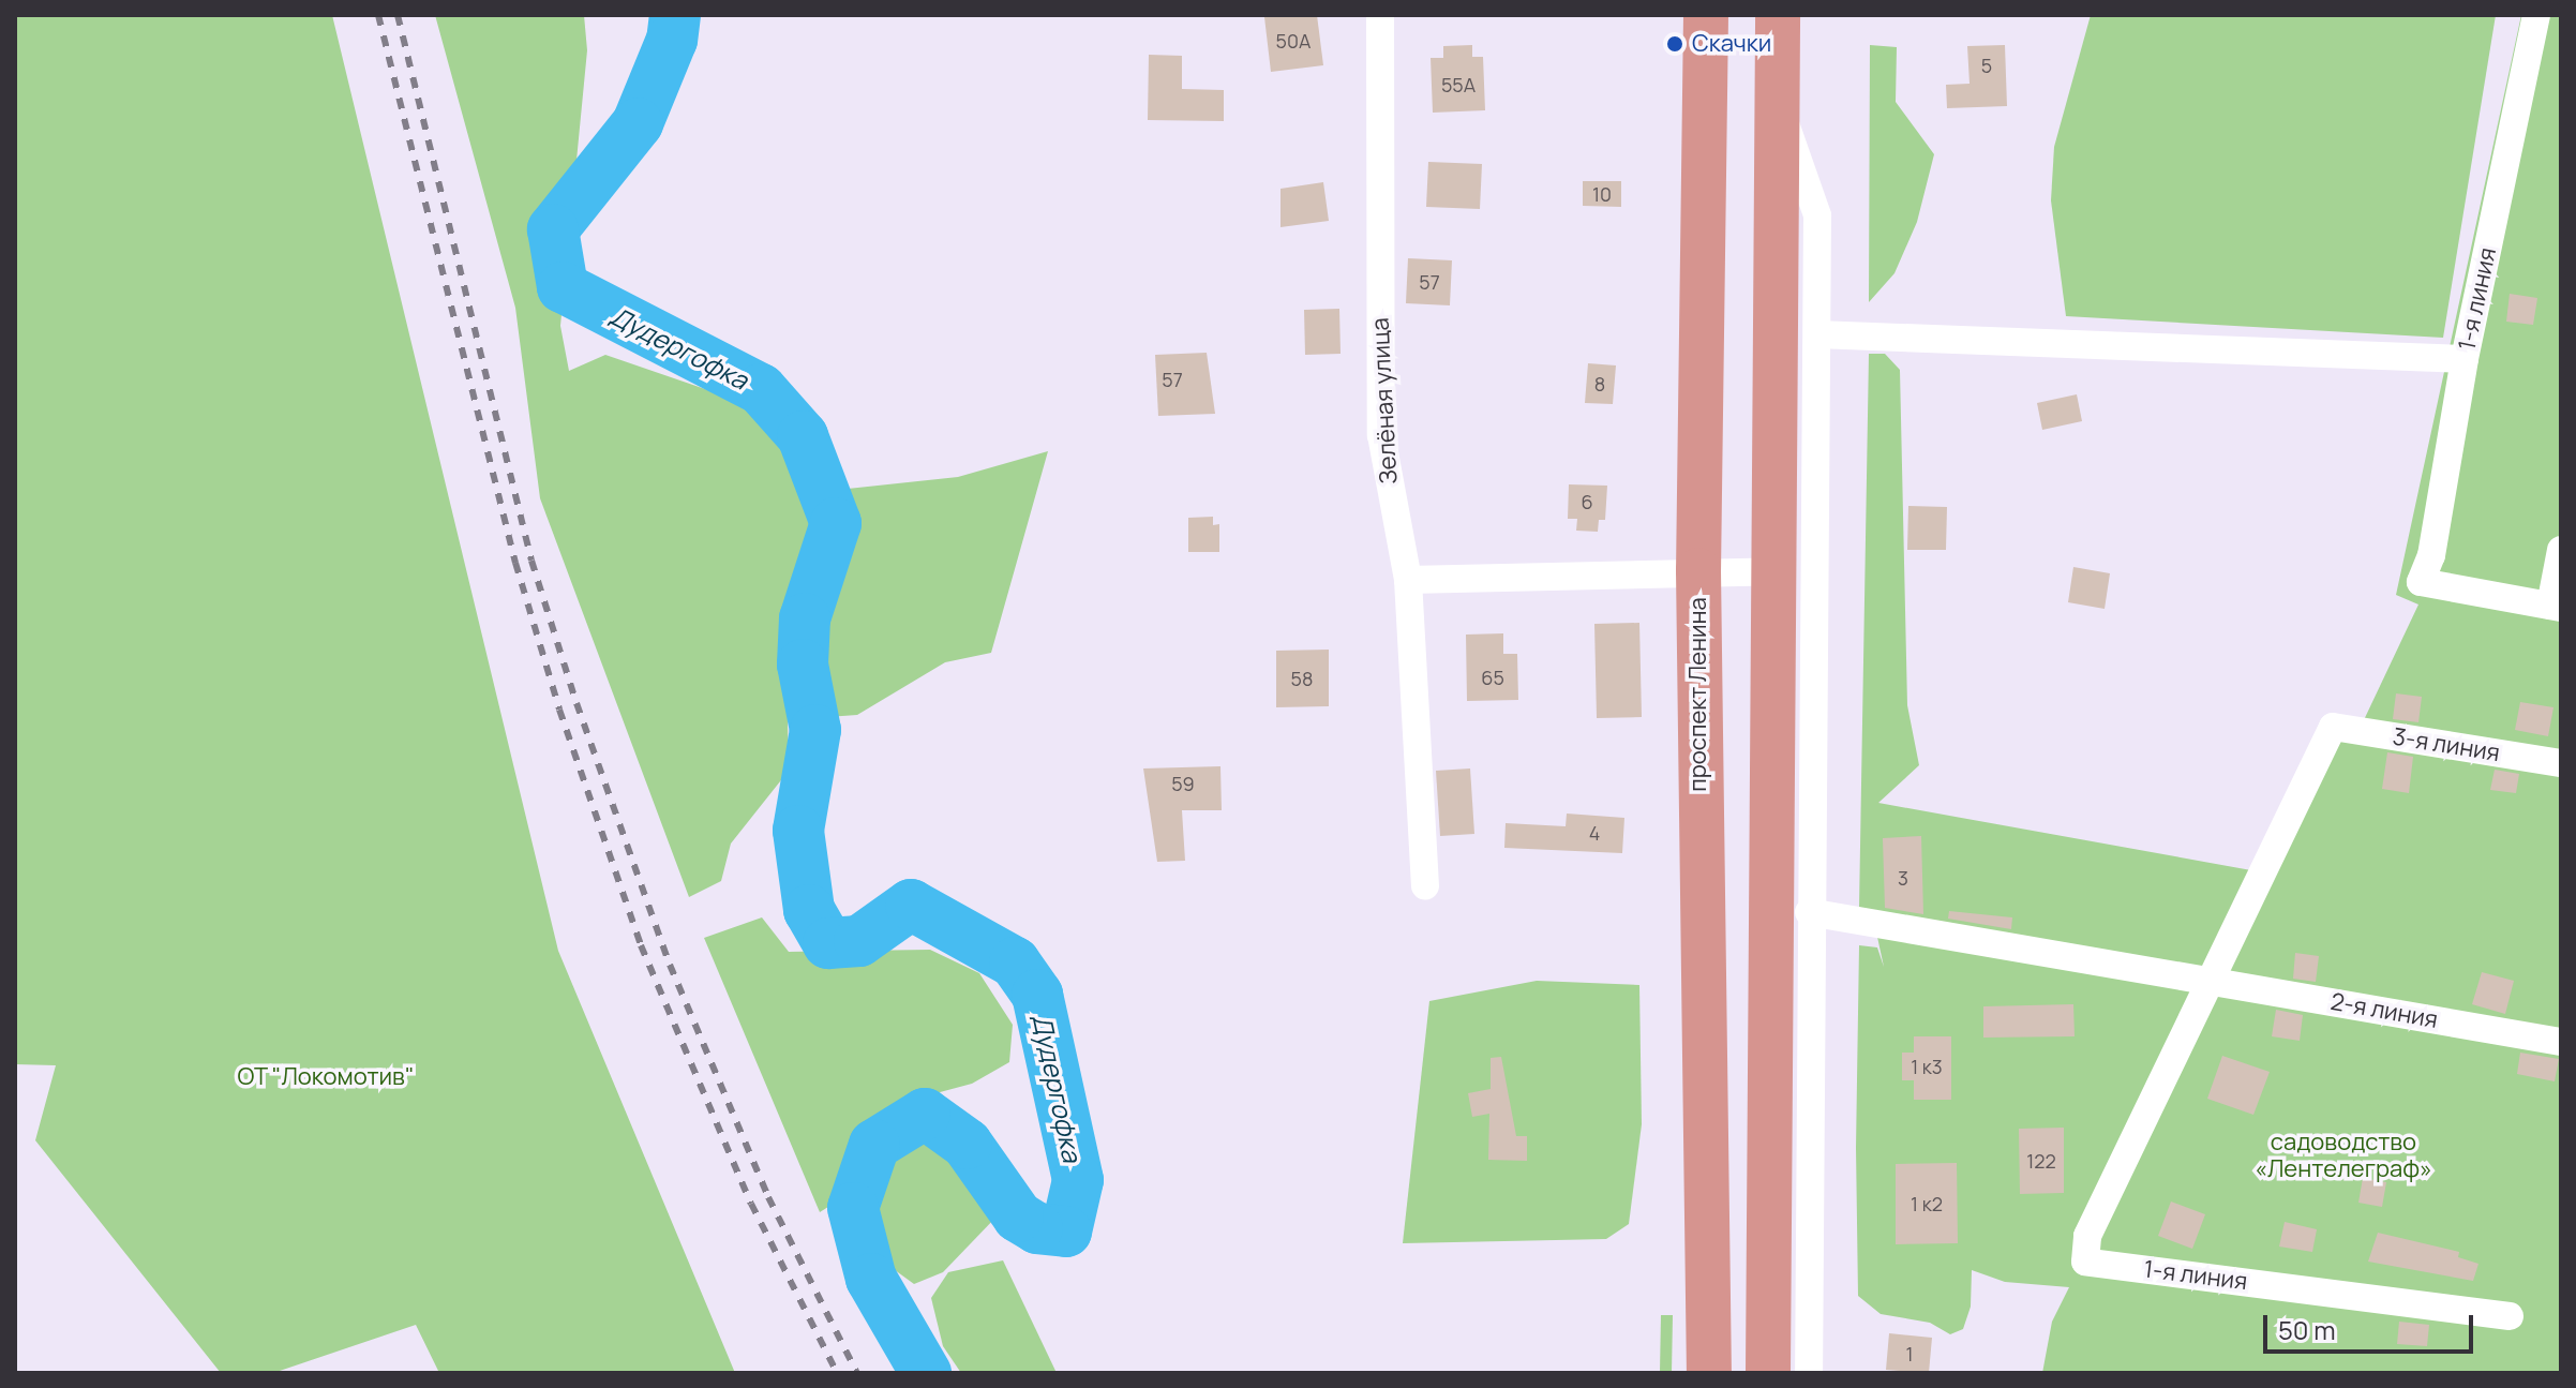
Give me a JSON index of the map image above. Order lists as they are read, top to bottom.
{
  "streets": {
    "highway": ["проспект Ленина"],
    "street": [
      "1-я линия",
      "Зелёная улица",
      "3-я линия",
      "2-я линия"
    ]
  },
  "crossings": [
    ["1-я линия", "3-я линия"],
    ["1-я линия", "2-я линия"],
    ["3-я линия", "2-я линия"]
  ],
  "water": ["Дудергофка"],
  "parks": ["ОТ \"Локомотив\"", "садоводство «Лентелеграф»"],
  "places": ["Скачки"],
  "house_numbers": [
    "50А",
    "5",
    "55А",
    "10",
    "57",
    "57",
    "8",
    "6",
    "65",
    "58",
    "59",
    "4",
    "3",
    "1 к3",
    "122",
    "1 к2",
    "1"
  ],
  "scale_bar": "50 m"
}
